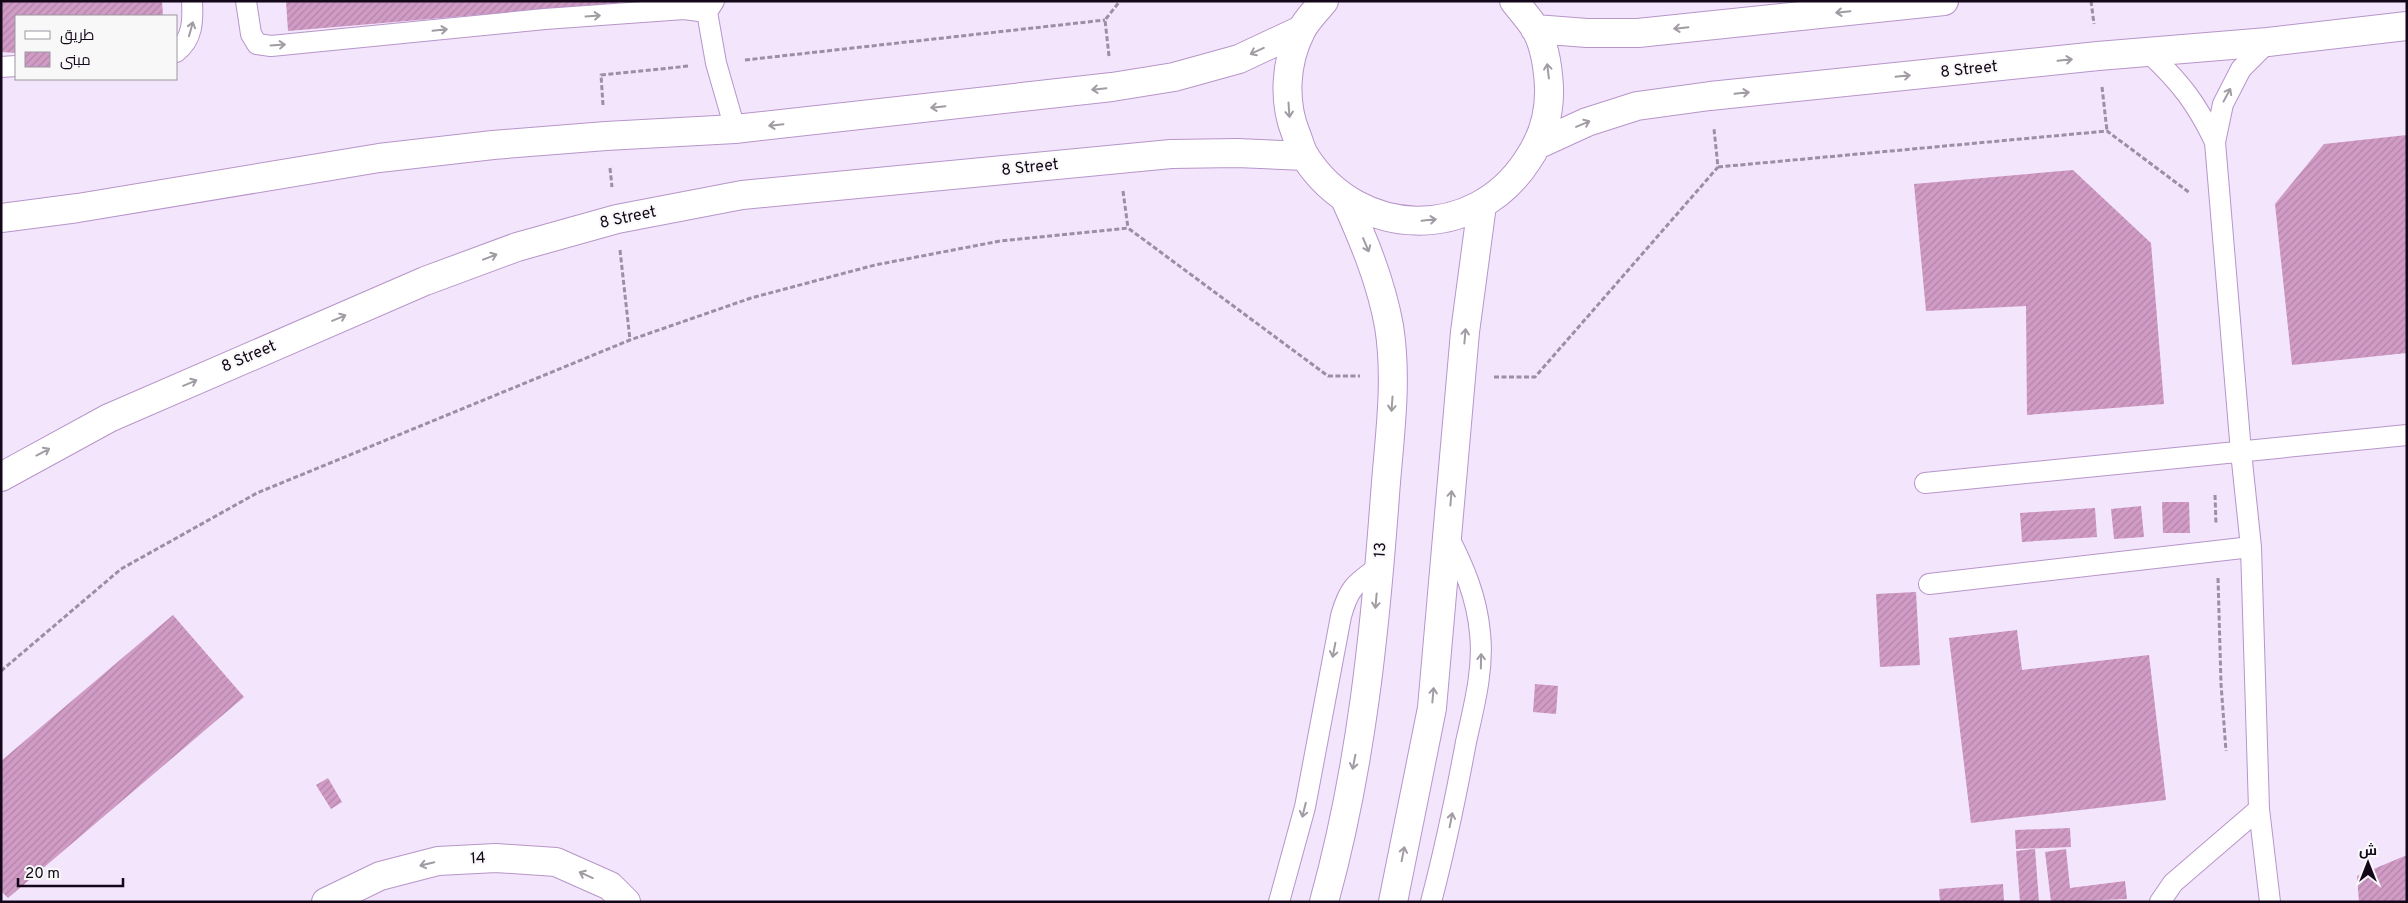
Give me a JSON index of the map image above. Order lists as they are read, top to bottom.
{
  "streets": {
    "street": ["8 Street", "13", "14"]
  },
  "one_way": ["14"],
  "legend": ["طريق", "مبنى"],
  "scale_bar": "20 m",
  "north": "top"
}
